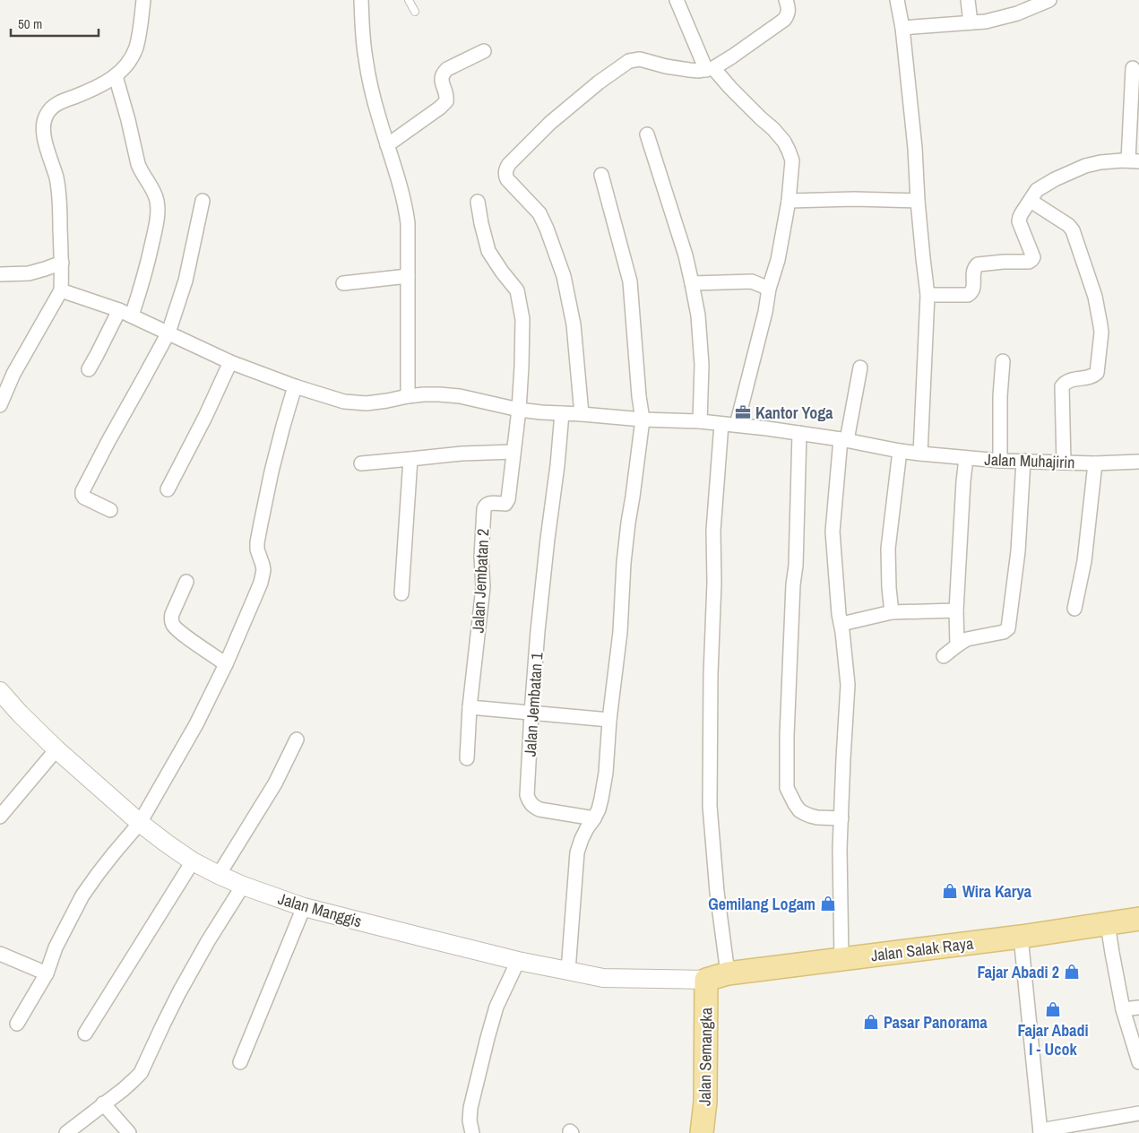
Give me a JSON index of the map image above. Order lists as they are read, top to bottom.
{
  "streets": {
    "main road": ["Jalan Salak Raya", "Jalan Semangka"],
    "street": [
      "Jalan Muhajirin",
      "Jalan Jembatan 2",
      "Jalan Jembatan 1",
      "Jalan Manggis"
    ]
  },
  "crossings": [
    ["Jalan Muhajirin", "Jalan Jembatan 1"],
    ["Jalan Manggis", "Jalan Salak Raya"],
    ["Jalan Manggis", "Jalan Semangka"],
    ["Jalan Salak Raya", "Jalan Semangka"]
  ],
  "places": {
    "office": ["Kantor Yoga"],
    "shop": [
      "Wira Karya",
      "Gemilang Logam",
      "Fajar Abadi 2",
      "Fajar Abadi I - Ucok",
      "Pasar Panorama"
    ]
  },
  "scale_bar": "50 m"
}
